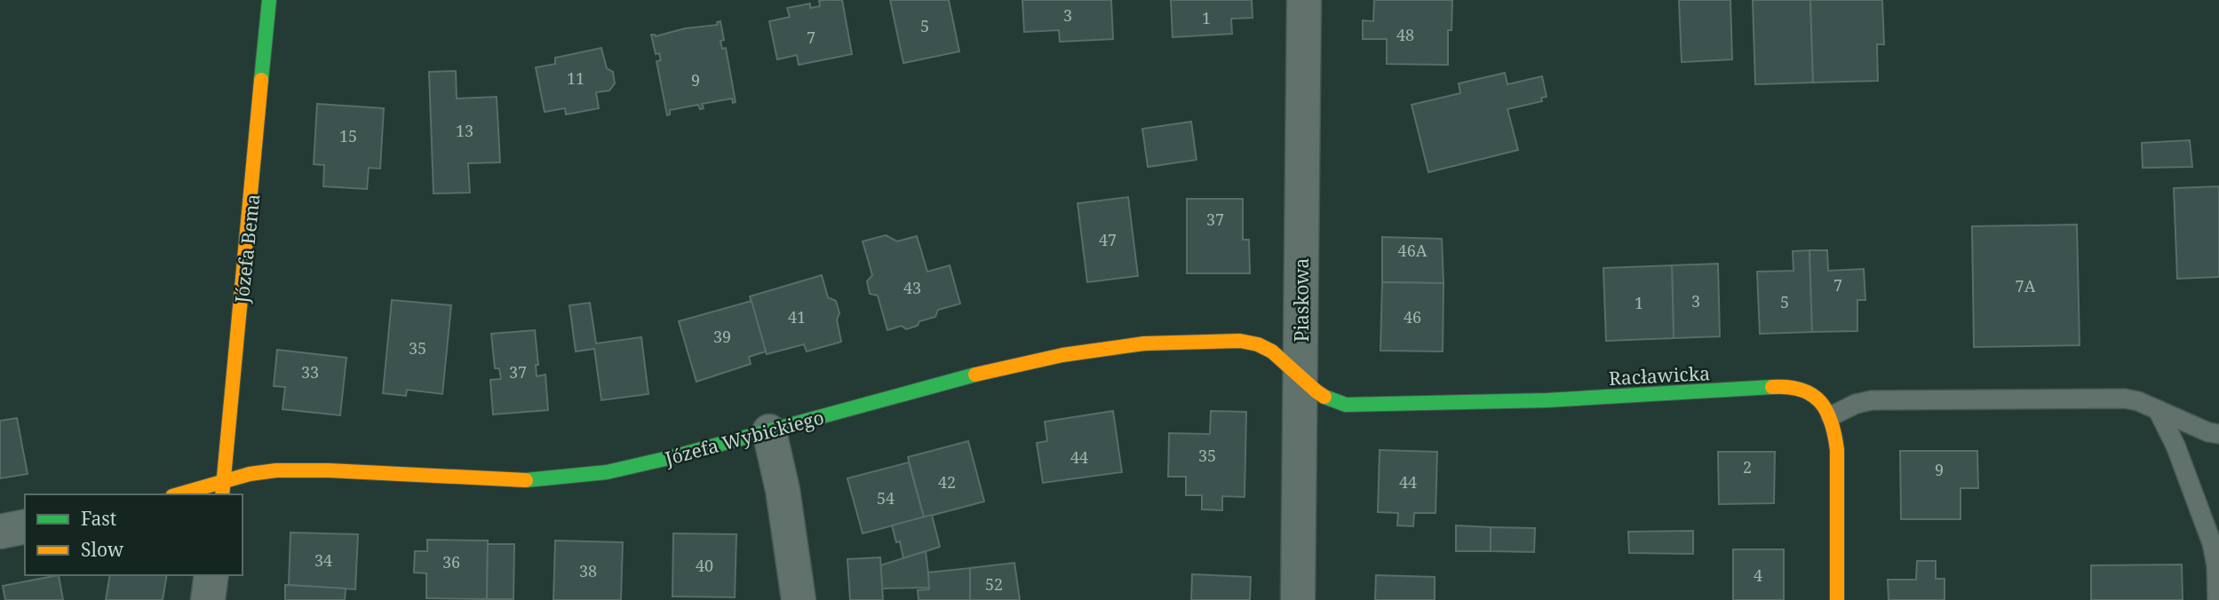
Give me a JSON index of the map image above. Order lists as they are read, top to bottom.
{
  "streets": {
    "street": [
      "Józefa Bema",
      "Piaskowa",
      "Racławicka",
      "Józefa Wybickiego"
    ]
  },
  "crossings": [
    ["Józefa Bema", "Józefa Wybickiego"],
    ["Piaskowa", "Racławicka"],
    ["Piaskowa", "Józefa Wybickiego"],
    ["Racławicka", "Józefa Wybickiego"]
  ],
  "house_numbers": [
    "3",
    "1",
    "5",
    "48",
    "7",
    "11",
    "9",
    "13",
    "15",
    "37",
    "47",
    "46A",
    "7",
    "7A",
    "43",
    "3",
    "5",
    "1",
    "41",
    "46",
    "39",
    "35",
    "33",
    "37",
    "35",
    "44",
    "2",
    "9",
    "42",
    "44",
    "54",
    "34",
    "36",
    "40",
    "38",
    "4",
    "52"
  ],
  "legend": ["Fast", "Slow"]
}
